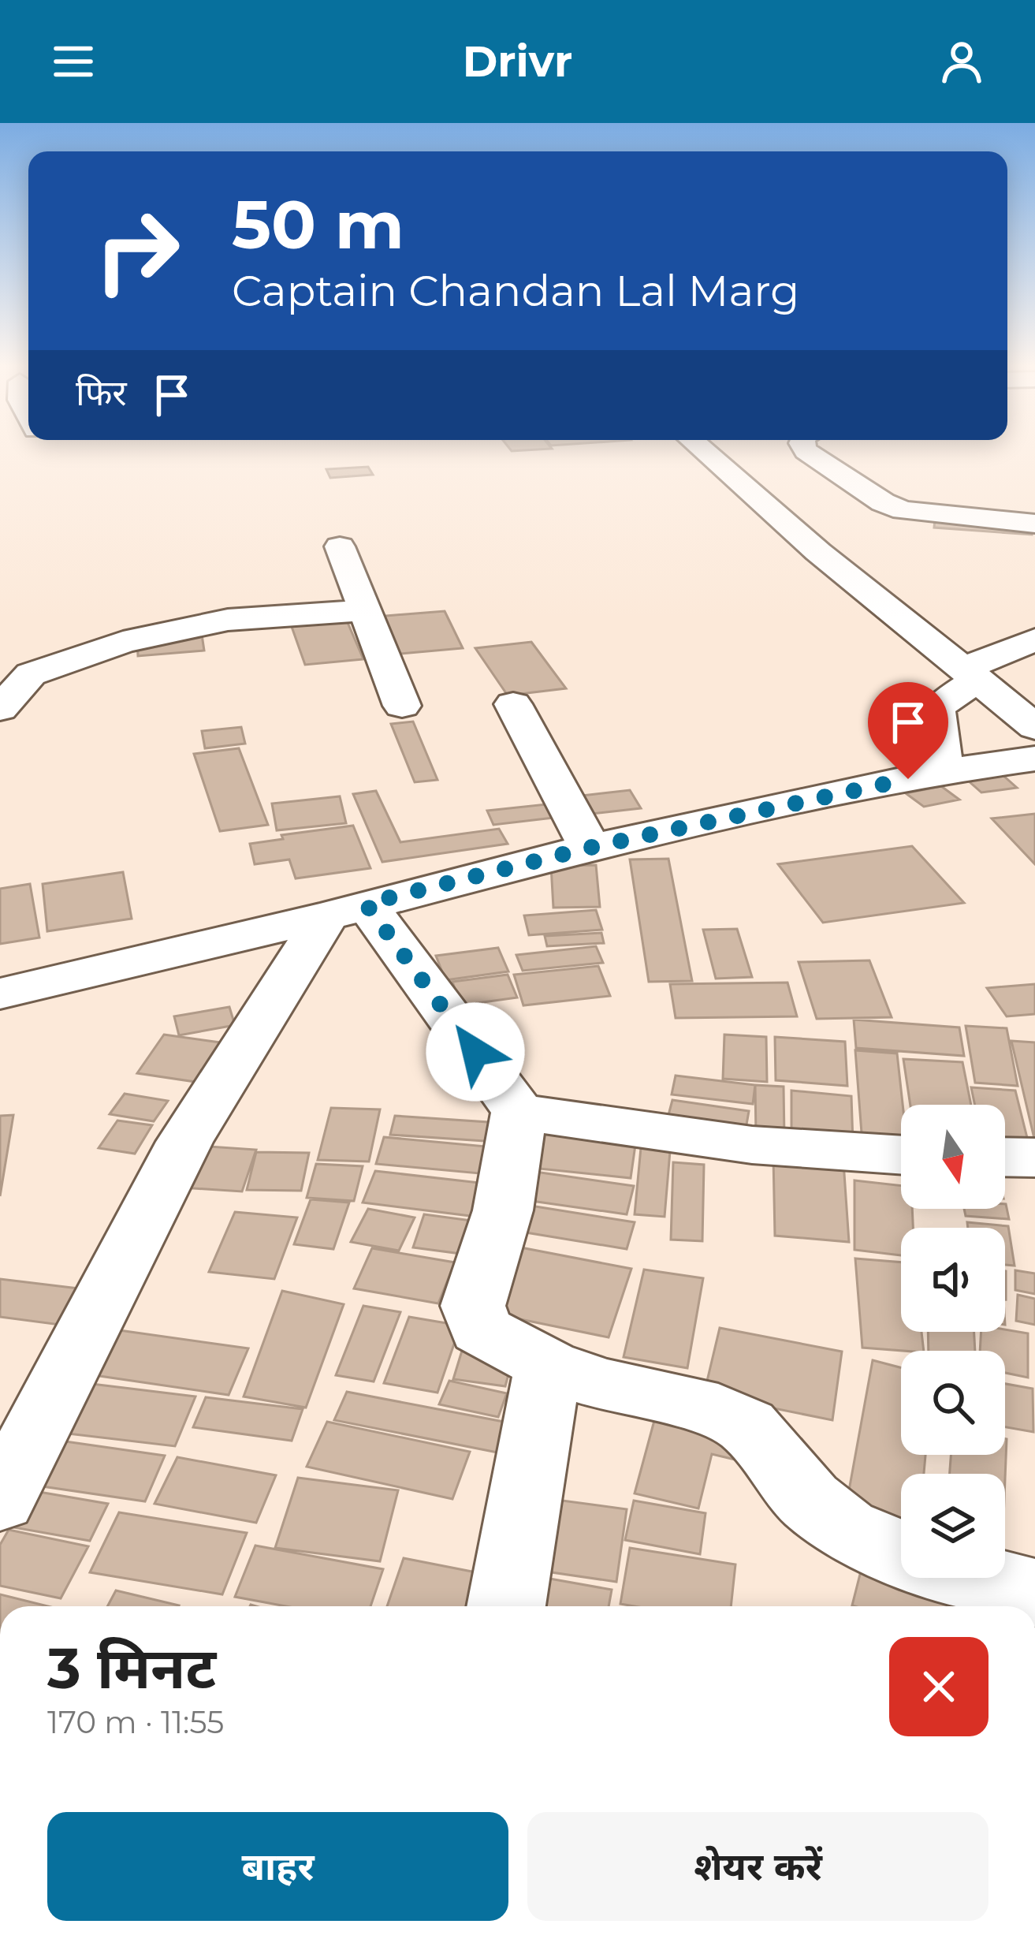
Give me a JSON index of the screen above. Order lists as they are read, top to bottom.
{
  "north": "bottom",
  "page": {
    "header": "Drivr",
    "turn": ["50 m", "Captain Chandan Lal Marg"],
    "then": "फिर",
    "heading": ["3 मिनट", "170 m · 11:55"],
    "buttons": ["बाहर", "शेयर करें"]
  }
}
